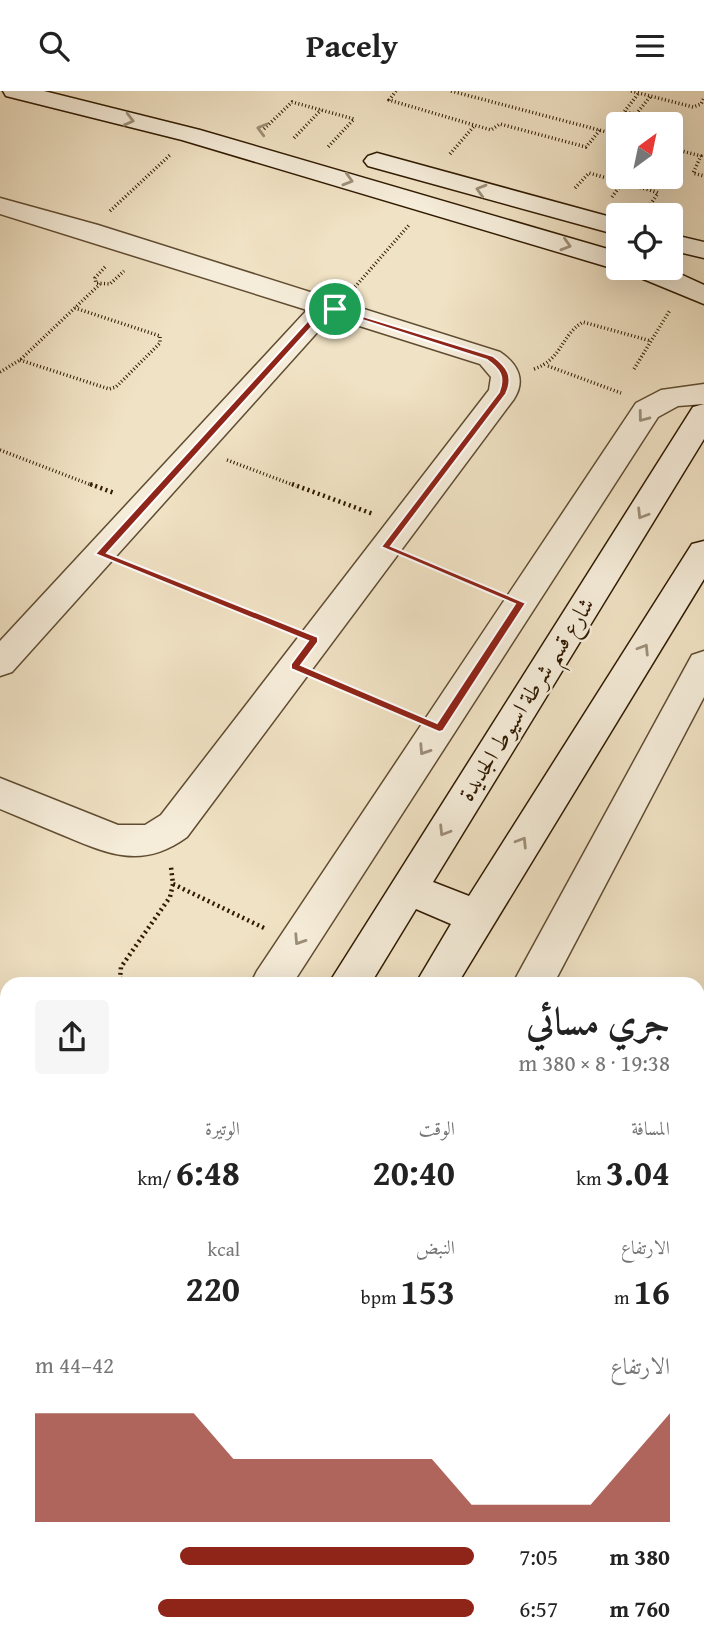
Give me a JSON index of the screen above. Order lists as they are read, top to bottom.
{
  "streets": {
    "street": ["شارع قسم شرطة اسيوط الجديدة"]
  },
  "north": "top right",
  "page": {
    "header": "Pacely",
    "heading": ["جري مسائي", "19:38 · 8 × 380 m"],
    "stats": [
      ["المسافة", "3.04 km"],
      ["الوقت", "20:40"],
      ["الوتيرة", "6:48 /km"],
      ["الارتفاع", "16 m"],
      ["النبض", "153 bpm"],
      ["kcal", "220"]
    ],
    "chart": ["الارتفاع", "42–44 m"],
    "list": [
      {
        "name": "380 m",
        "note": "7:05"
      },
      {
        "name": "760 m",
        "note": "6:57"
      }
    ]
  }
}
